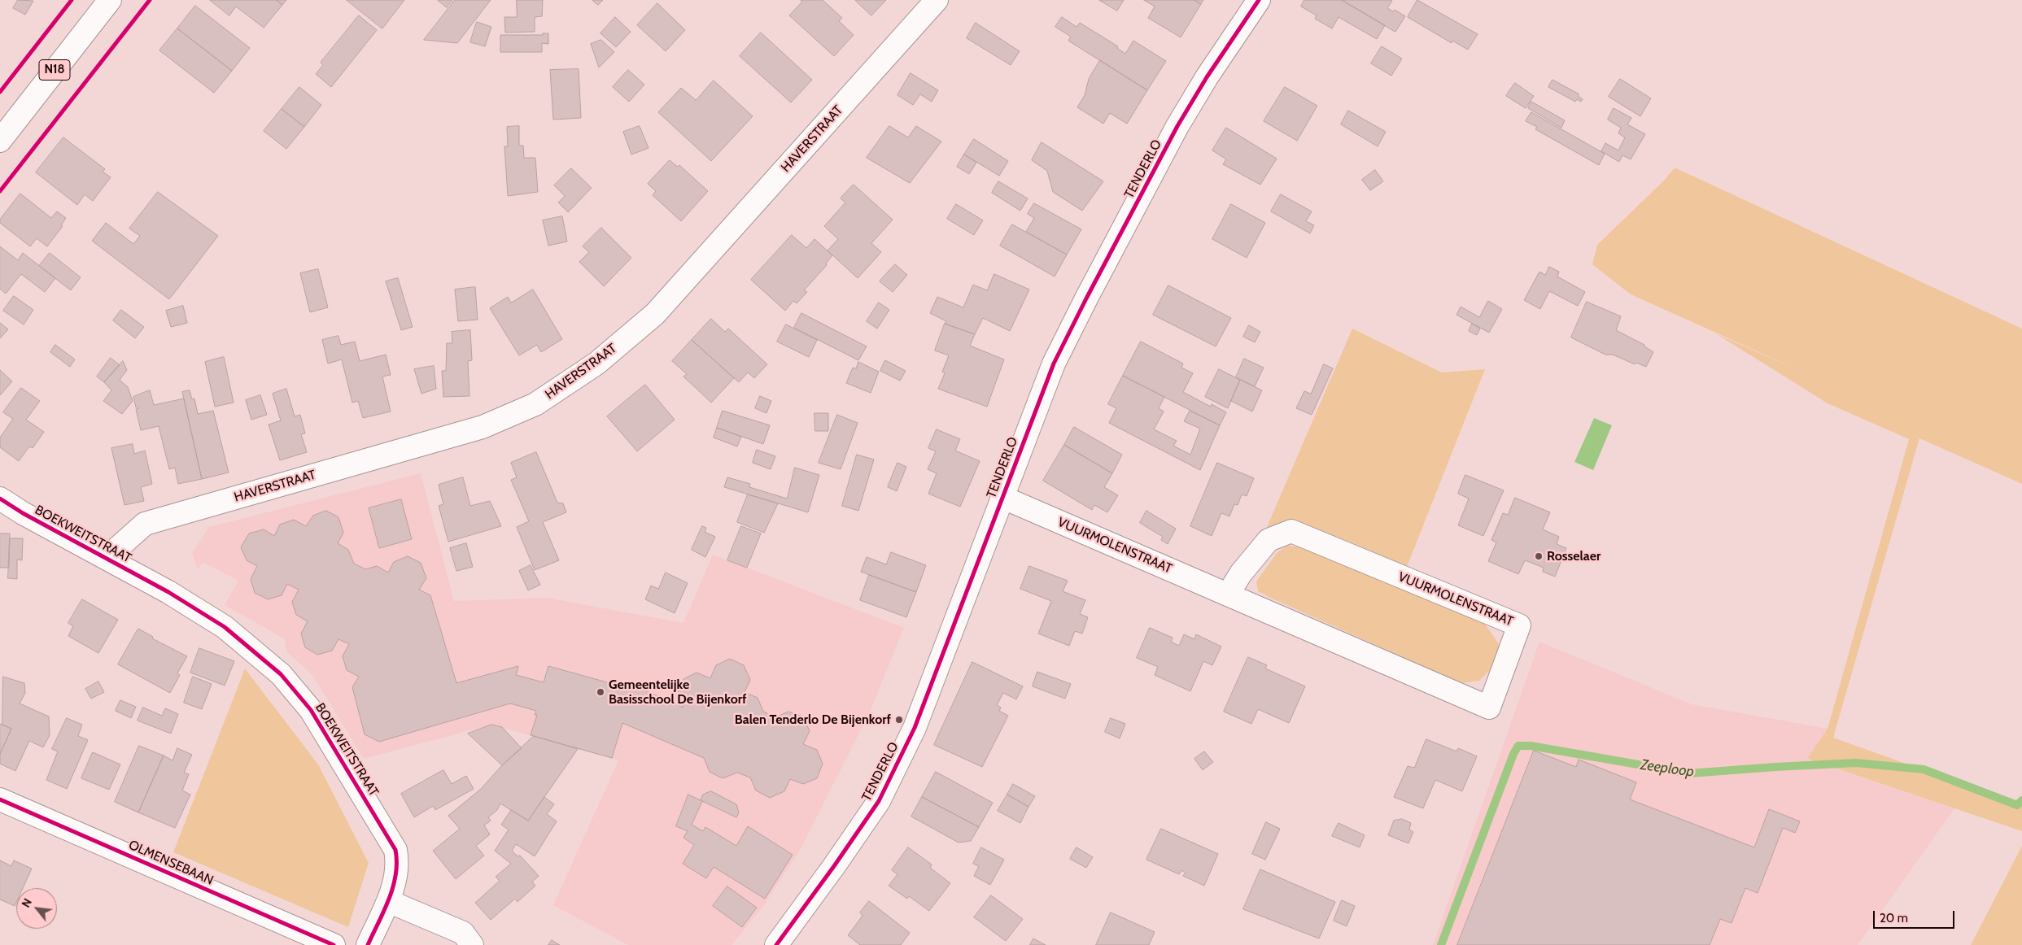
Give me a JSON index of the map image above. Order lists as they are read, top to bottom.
{
  "streets": {
    "street": [
      "N18",
      "HAVERSTRAAT",
      "TENDERLO",
      "BOEKWEITSTRAAT",
      "VUURMOLENSTRAAT",
      "OLMENSEBAAN"
    ]
  },
  "crossings": [
    ["HAVERSTRAAT", "BOEKWEITSTRAAT"],
    ["TENDERLO", "VUURMOLENSTRAAT"]
  ],
  "water": ["Zeeploop"],
  "places": ["Rosselaer", "Gemeentelijke Basisschool De Bijenkorf", "Balen Tenderlo De Bijenkorf"],
  "scale_bar": "20 m",
  "north": "top left"
}
